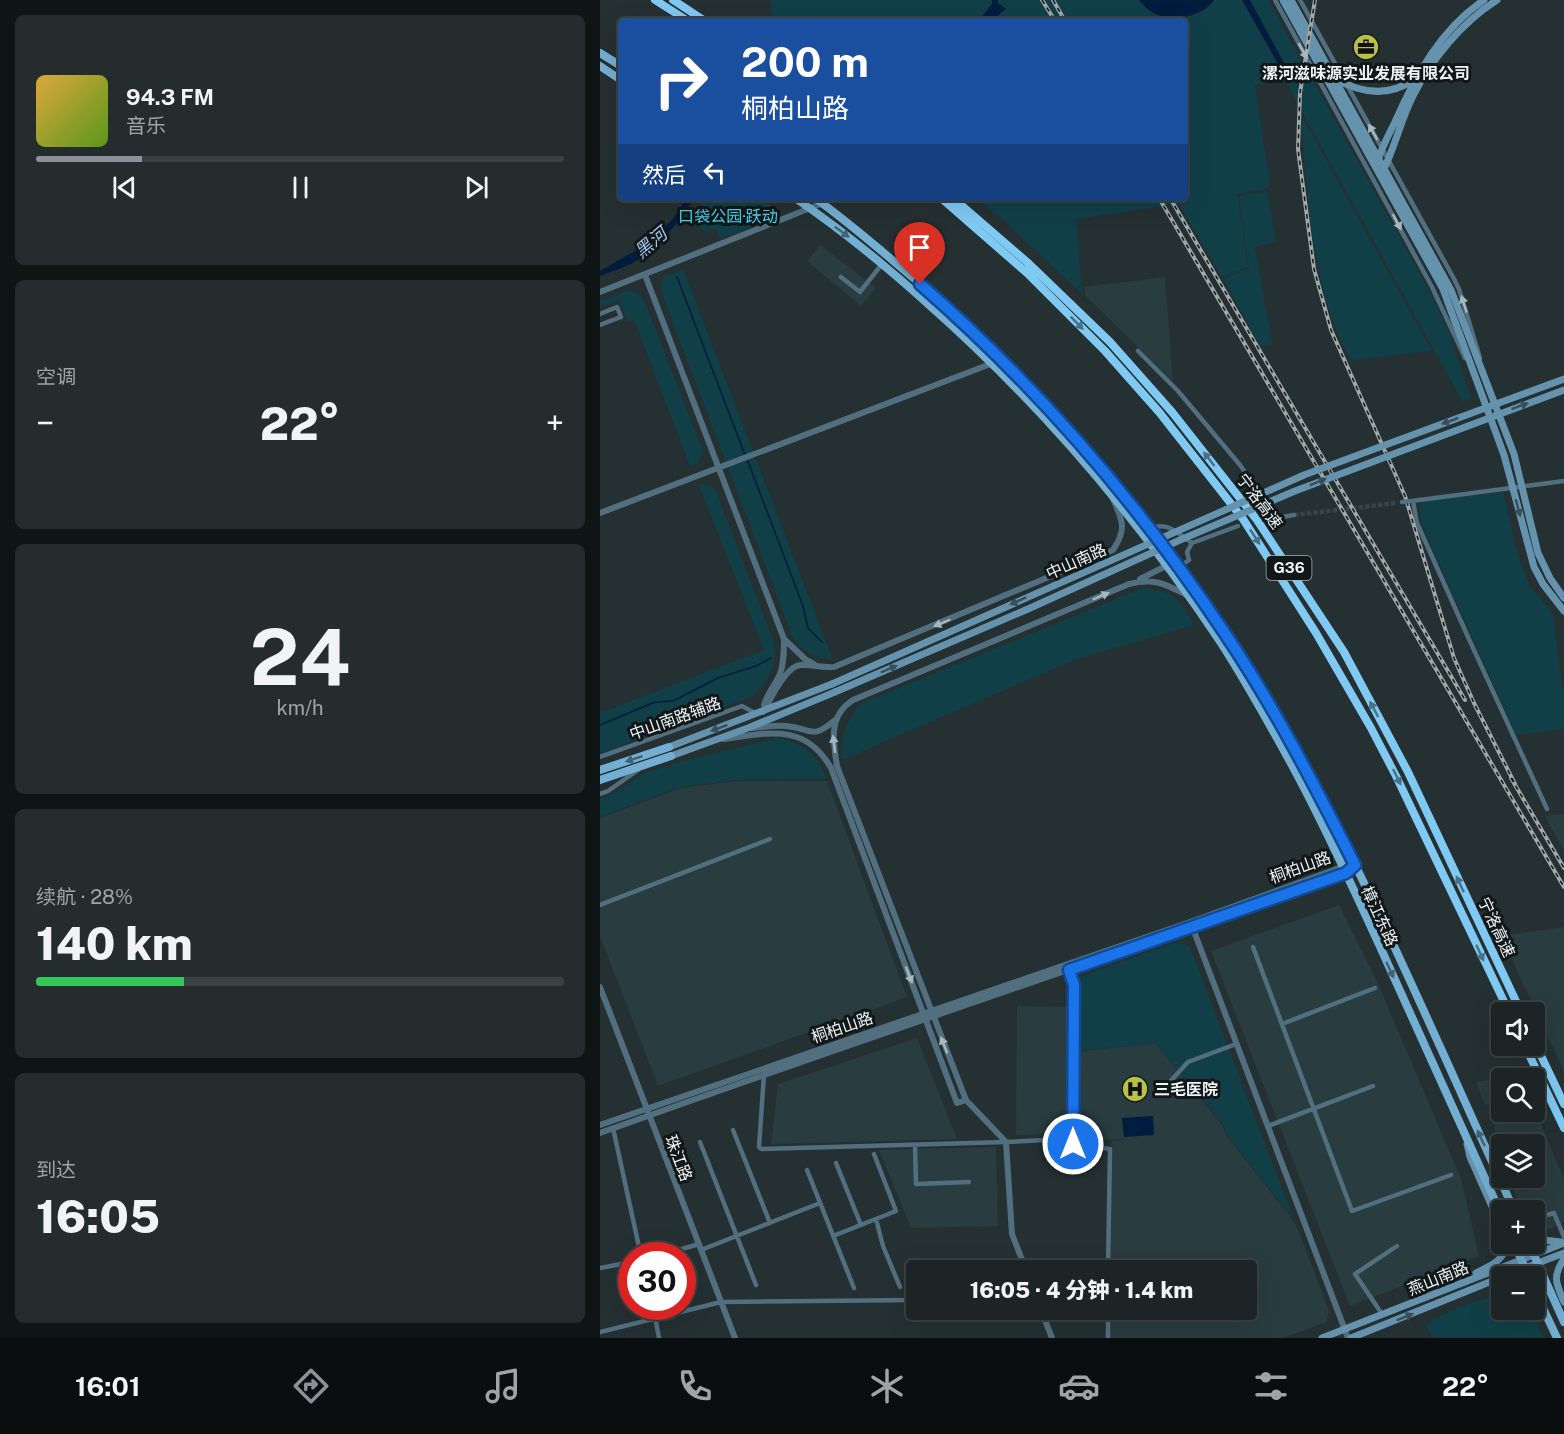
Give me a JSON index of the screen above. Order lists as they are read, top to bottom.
{
  "streets": {
    "highway": ["宁洛高速", "G36"],
    "main road": ["中山南路", "樟江东路", "燕山南路"],
    "street": ["中山南路辅路", "桐柏山路", "珠江路"]
  },
  "crossings": [
    ["中山南路", "中山南路辅路"],
    ["桐柏山路", "樟江东路"],
    ["桐柏山路", "珠江路"]
  ],
  "water": ["黑河"],
  "parks": ["口袋公园·跃动"],
  "places": {
    "office": ["漯河滋味源实业发展有限公司"],
    "hospital": ["三毛医院"]
  },
  "page": {
    "turn": ["200 m", "桐柏山路"],
    "song": ["94.3 FM", "音乐"],
    "then": "然后",
    "tile": [
      "空调",
      ["24", "km/h"],
      ["续航 · 28%", "140 km"],
      ["到达", "16:05"]
    ],
    "heat": ["−", "22°", "+"],
    "map_buttons": ["+", "−"],
    "limit": "30",
    "trip": "16:05 · 4 分钟 · 1.4 km",
    "tabs": ["16:01", "22°"]
  }
}
